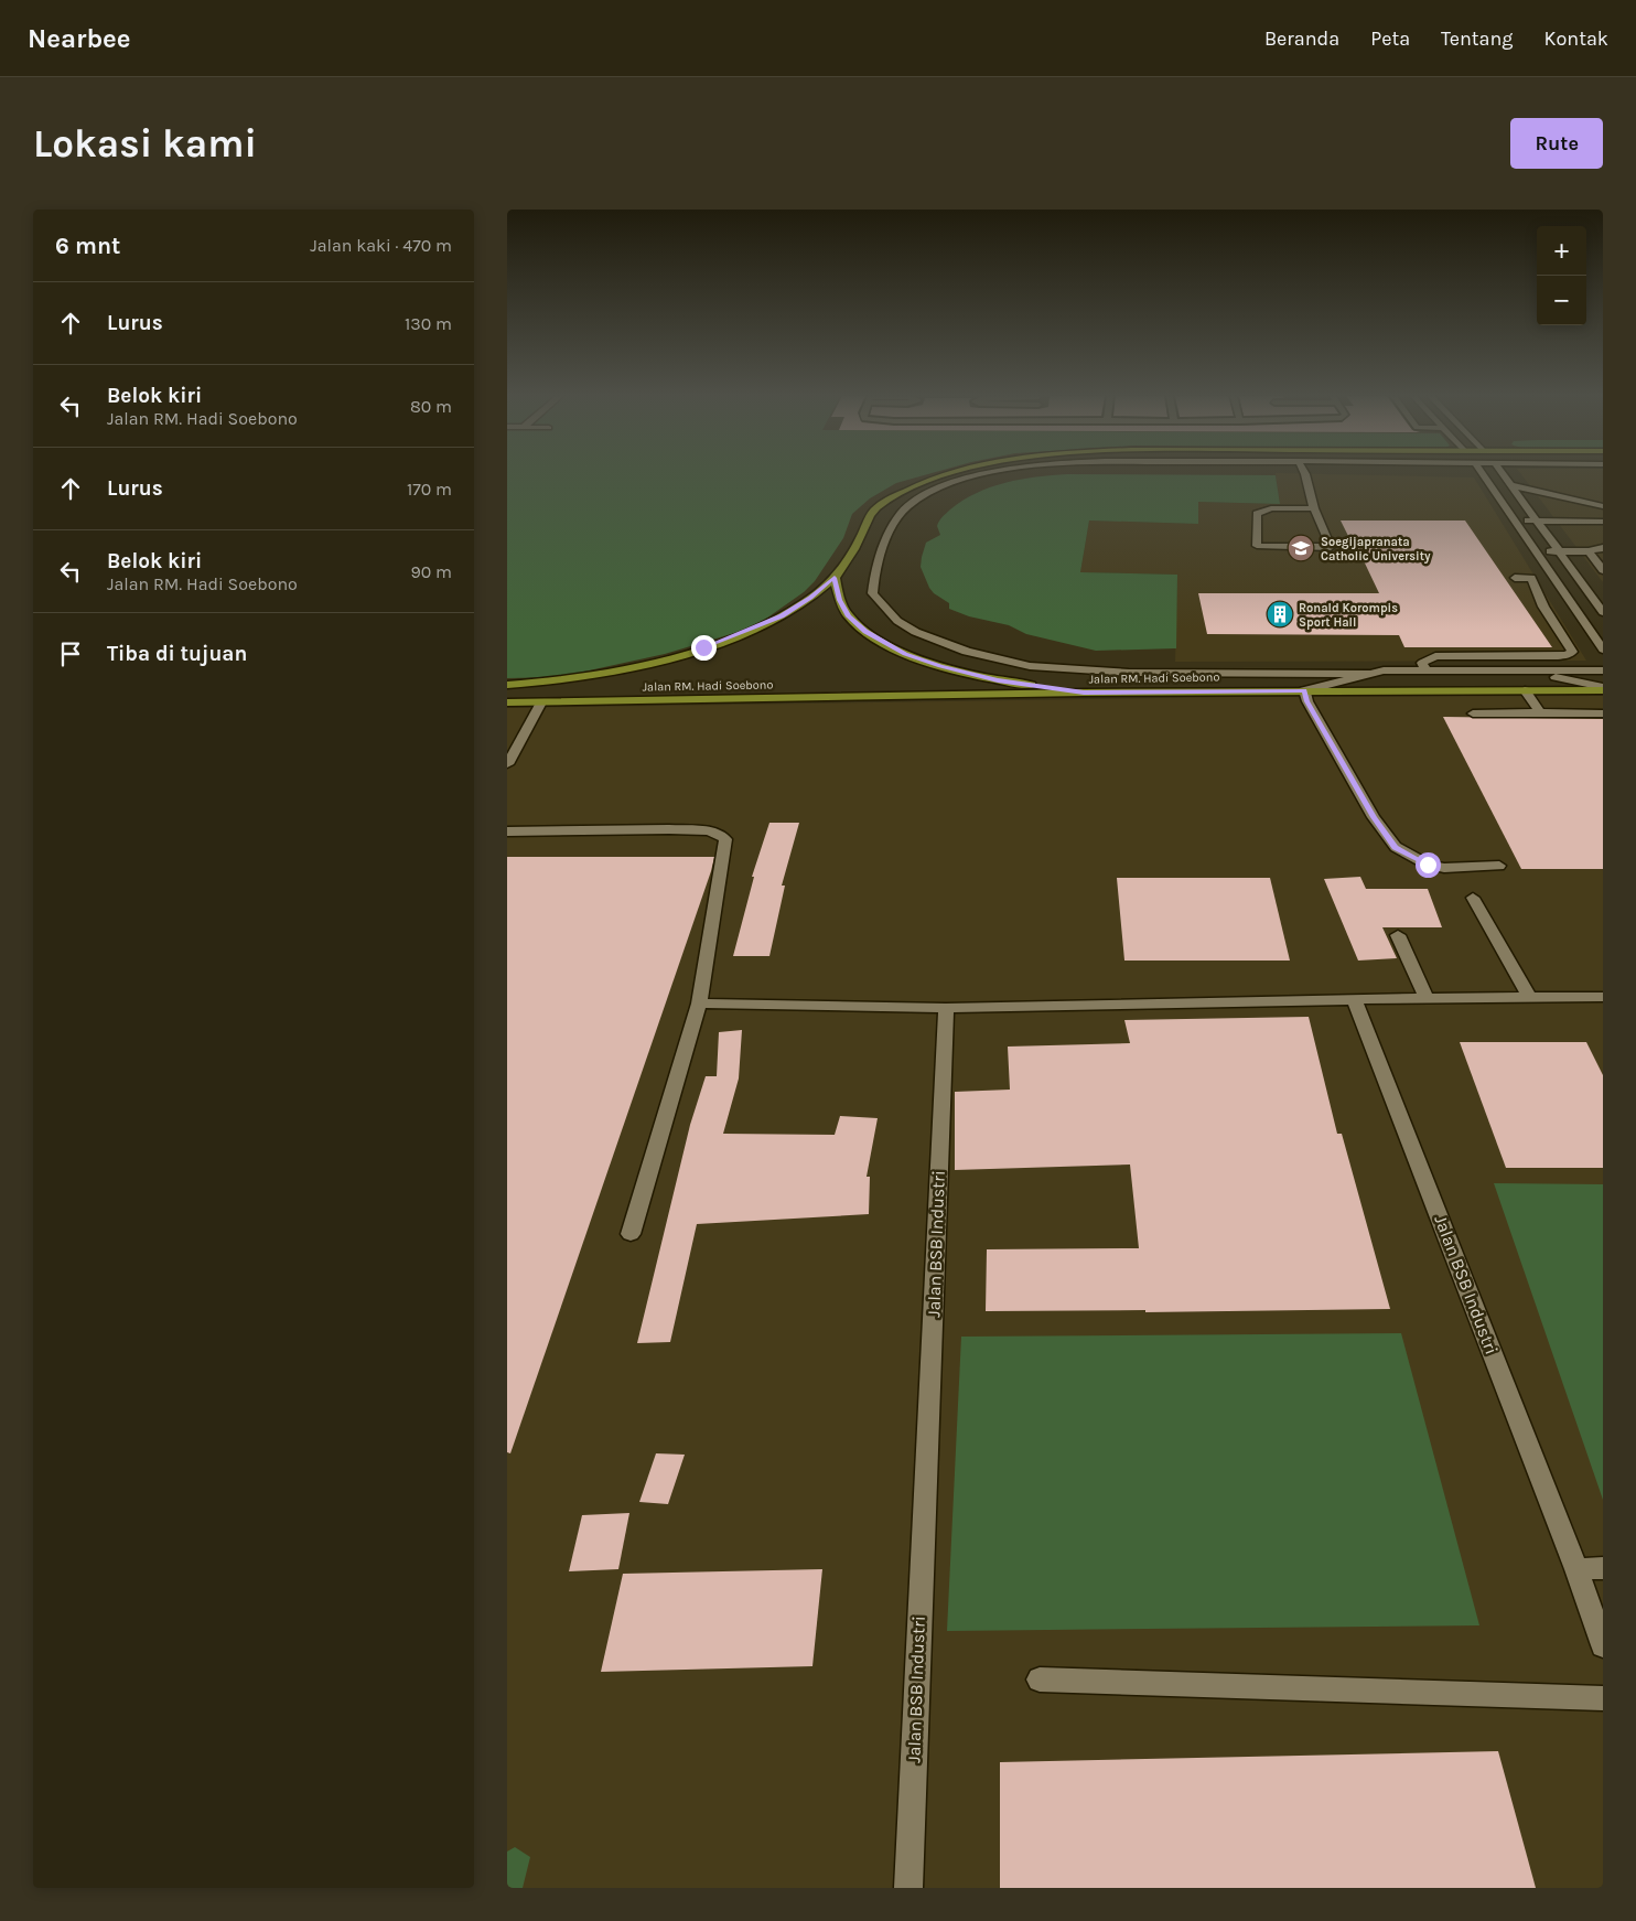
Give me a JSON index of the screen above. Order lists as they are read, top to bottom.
{
  "streets": {
    "main road": ["Jalan RM. Hadi Soebono"],
    "street": ["Jalan BSB Industri"]
  },
  "places": {
    "school or university": ["Soegijapranata Catholic University"],
    "building": ["Ronald Korompis Sport Hall"]
  },
  "page": {
    "header": "Nearbee",
    "nav": [
      "Beranda",
      "Peta",
      "Tentang",
      "Kontak"
    ],
    "buttons": "Rute",
    "title": "Lokasi kami",
    "heading": ["6 mnt", "Jalan kaki · 470 m"],
    "map_buttons": ["+", "−"],
    "list": [
      ["Lurus", "130 m"],
      ["Belok kiri", "Jalan RM. Hadi Soebono", "80 m"],
      ["Lurus", "170 m"],
      ["Belok kiri", "Jalan RM. Hadi Soebono", "90 m"],
      "Tiba di tujuan"
    ]
  }
}
